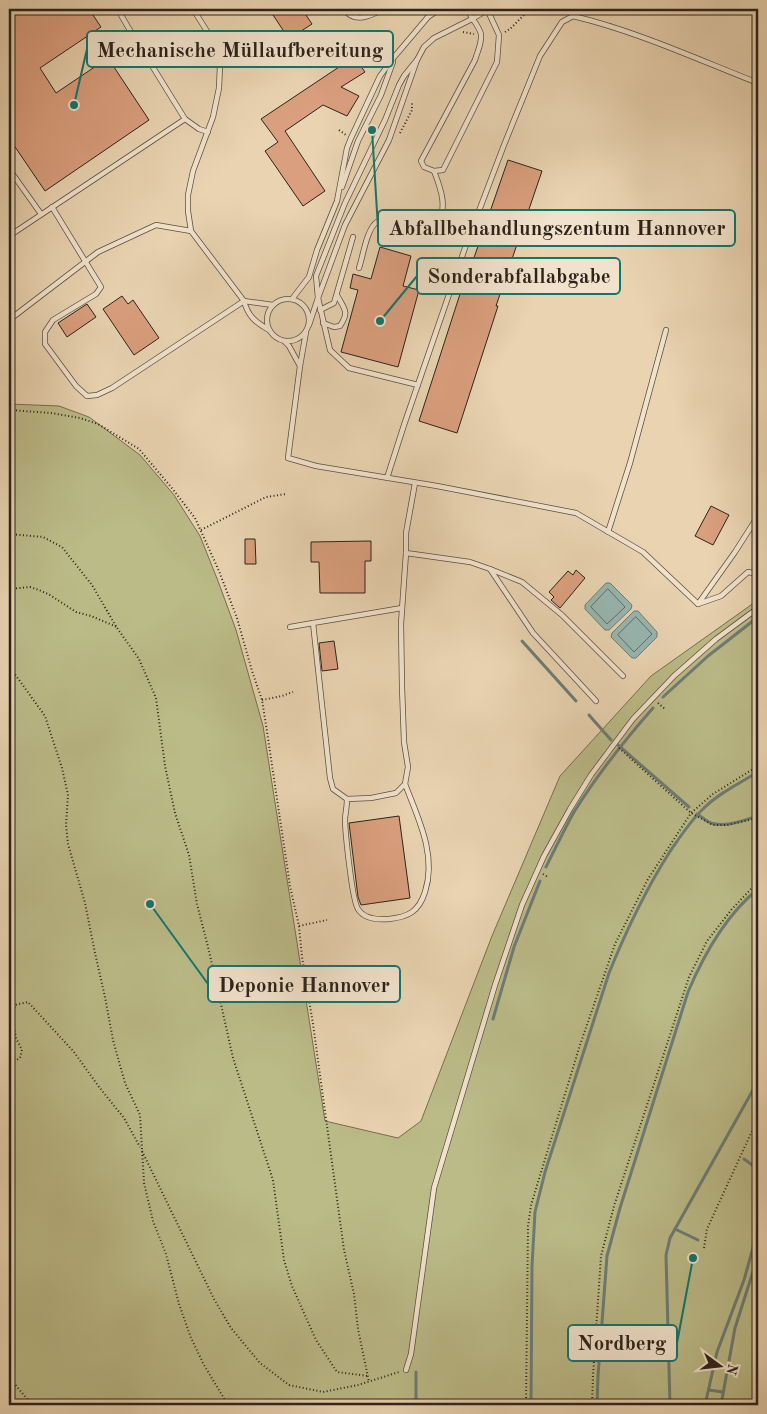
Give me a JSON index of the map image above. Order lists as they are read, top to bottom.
{
  "places": [
    "Mechanische Müllaufbereitung",
    "Abfallbehandlungszentum Hannover",
    "Sonderabfallabgabe",
    "Deponie Hannover",
    "Nordberg"
  ],
  "north": "right"
}
